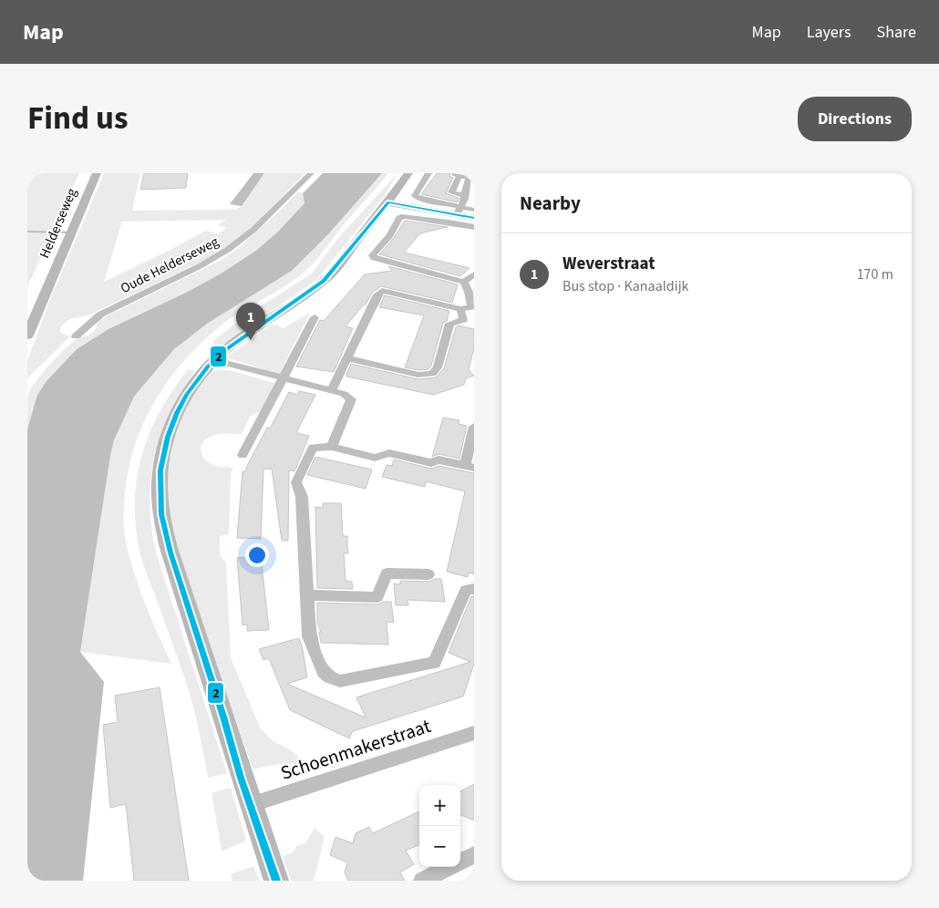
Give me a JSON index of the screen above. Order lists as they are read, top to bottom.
{
  "streets": {
    "main road": ["Helderseweg"],
    "street": ["Oude Helderseweg", "Schoenmakerstraat"]
  },
  "lines": ["transit line 2"],
  "page": {
    "header": "Map",
    "nav": ["Map", "Layers", "Share"],
    "title": "Find us",
    "buttons": "Directions",
    "heading": "Nearby",
    "list": [
      {
        "mark": "1",
        "name": "Weverstraat",
        "note": "Bus stop · Kanaaldijk",
        "value": "170 m"
      }
    ],
    "pins": "1",
    "map_buttons": ["+", "−"]
  }
}
